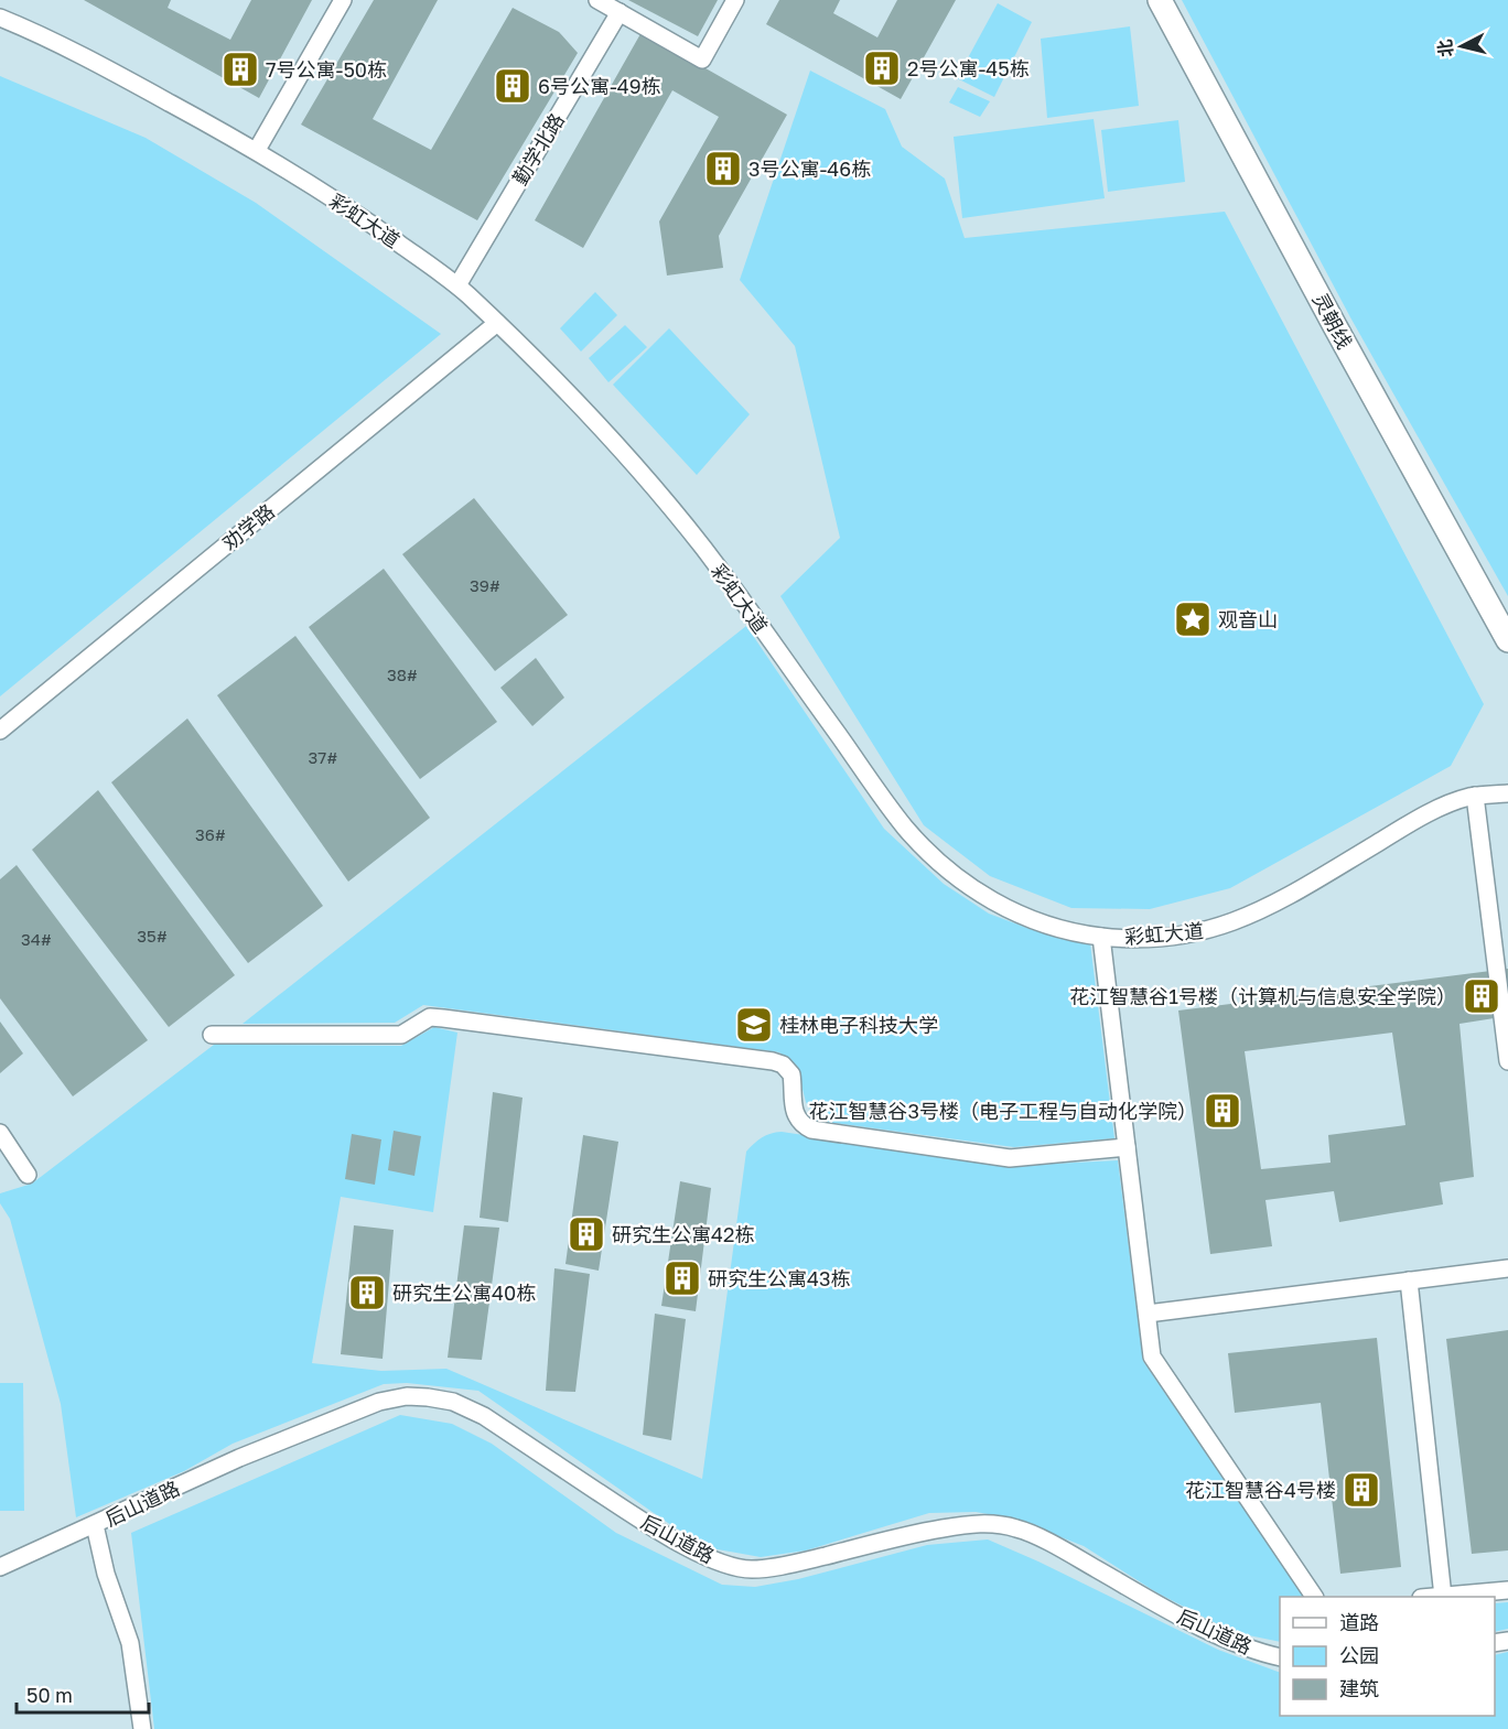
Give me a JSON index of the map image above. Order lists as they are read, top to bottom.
{
  "streets": {
    "main road": ["灵朝线"],
    "street": [
      "勤学北路",
      "彩虹大道",
      "劝学路",
      "后山道路"
    ]
  },
  "crossings": [
    ["勤学北路", "彩虹大道"],
    ["彩虹大道", "劝学路"]
  ],
  "places": {
    "building": [
      "2号公寓-45栋",
      "7号公寓-50栋",
      "6号公寓-49栋",
      "3号公寓-46栋",
      "花江智慧谷1号楼（计算机与信息安全学院）",
      "花江智慧谷3号楼（电子工程与自动化学院）",
      "研究生公寓42栋",
      "研究生公寓43栋",
      "研究生公寓40栋",
      "花江智慧谷4号楼"
    ],
    "place": ["观音山"],
    "school or university": ["桂林电子科技大学"]
  },
  "house_numbers": [
    "39#",
    "38#",
    "37#",
    "36#",
    "35#",
    "34#"
  ],
  "legend": ["道路", "公园", "建筑"],
  "scale_bar": "50 m",
  "north": "left"
}
